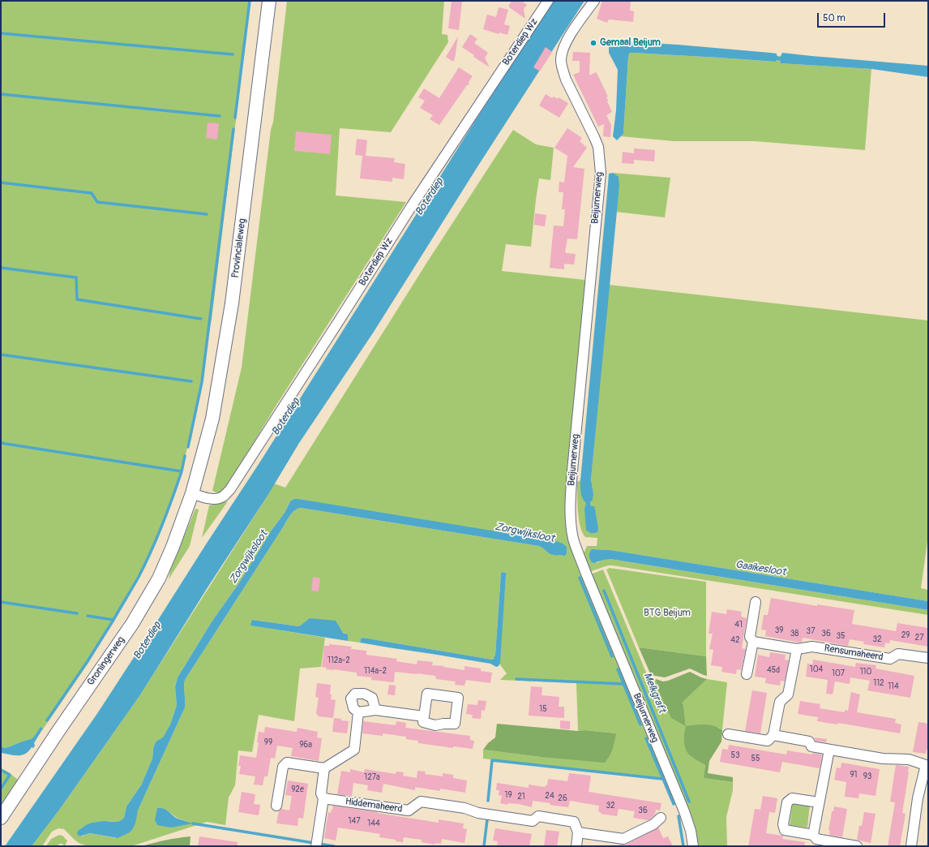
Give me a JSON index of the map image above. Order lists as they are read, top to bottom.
{
  "streets": {
    "main road": ["Provincialeweg", "Groningerweg"],
    "street": [
      "Boterdiep Wz",
      "Beijumerweg",
      "Rensumaheerd",
      "Hiddemaheerd"
    ]
  },
  "crossings": [
    ["Boterdiep Wz", "Provincialeweg"],
    ["Boterdiep Wz", "Groningerweg"],
    ["Provincialeweg", "Groningerweg"]
  ],
  "water": [
    "Boterdiep",
    "Zorgwijksloot",
    "Gaaikesloot",
    "Melkgraft"
  ],
  "parks": ["BTG Beijum"],
  "places": ["Gemaal Beijum"],
  "house_numbers": [
    "41",
    "39",
    "37",
    "38",
    "36",
    "29",
    "35",
    "27",
    "32",
    "42",
    "112a-2",
    "104",
    "45d",
    "114a-2",
    "110",
    "107",
    "112",
    "114",
    "15",
    "99",
    "96a",
    "53",
    "55",
    "91",
    "93",
    "127a",
    "92e",
    "19",
    "24",
    "21",
    "26",
    "32",
    "36",
    "147",
    "144"
  ],
  "scale_bar": "50 m"
}
